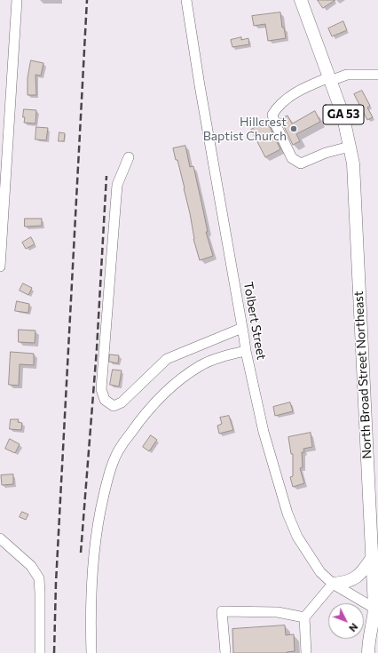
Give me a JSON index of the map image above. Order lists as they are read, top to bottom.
{
  "streets": {
    "main road": ["GA 53", "North Broad Street Northeast"],
    "street": ["Tolbert Street"]
  },
  "crossings": [
    ["GA 53", "Tolbert Street"],
    ["GA 53", "North Broad Street Northeast"],
    ["Tolbert Street", "North Broad Street Northeast"]
  ],
  "places": ["Hillcrest Baptist Church"],
  "north": "bottom right"
}
